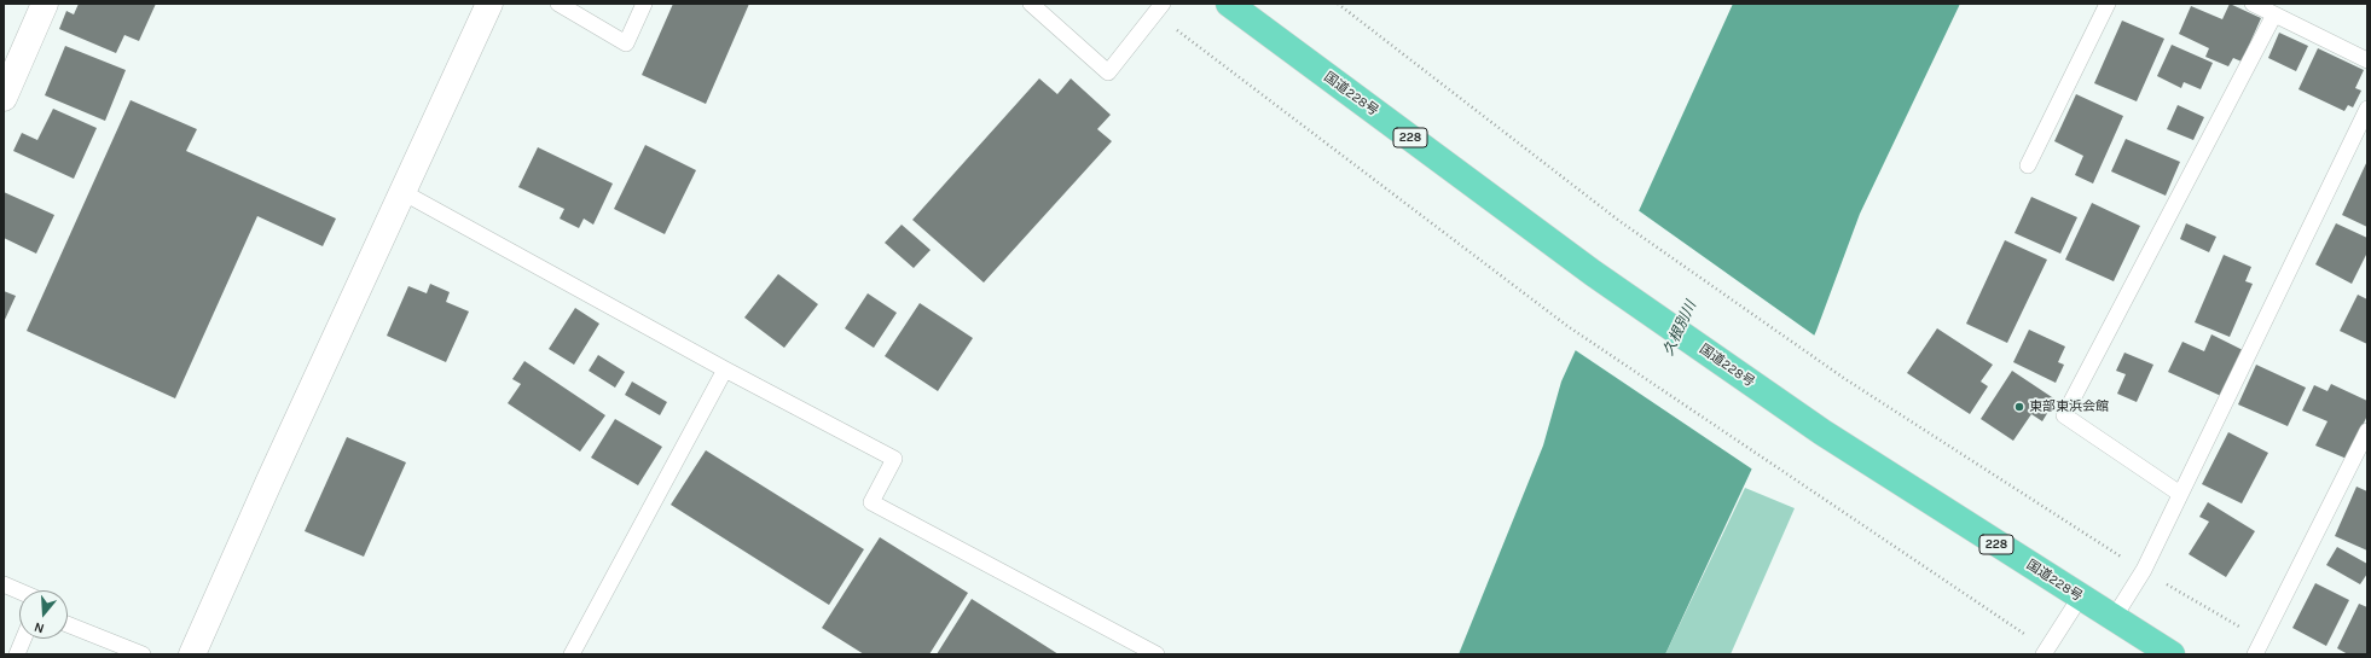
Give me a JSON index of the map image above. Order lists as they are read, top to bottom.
{
  "streets": {
    "highway": ["国道228号", "228"]
  },
  "water": ["久根別川"],
  "places": ["東部東浜会館"],
  "north": "bottom"
}
